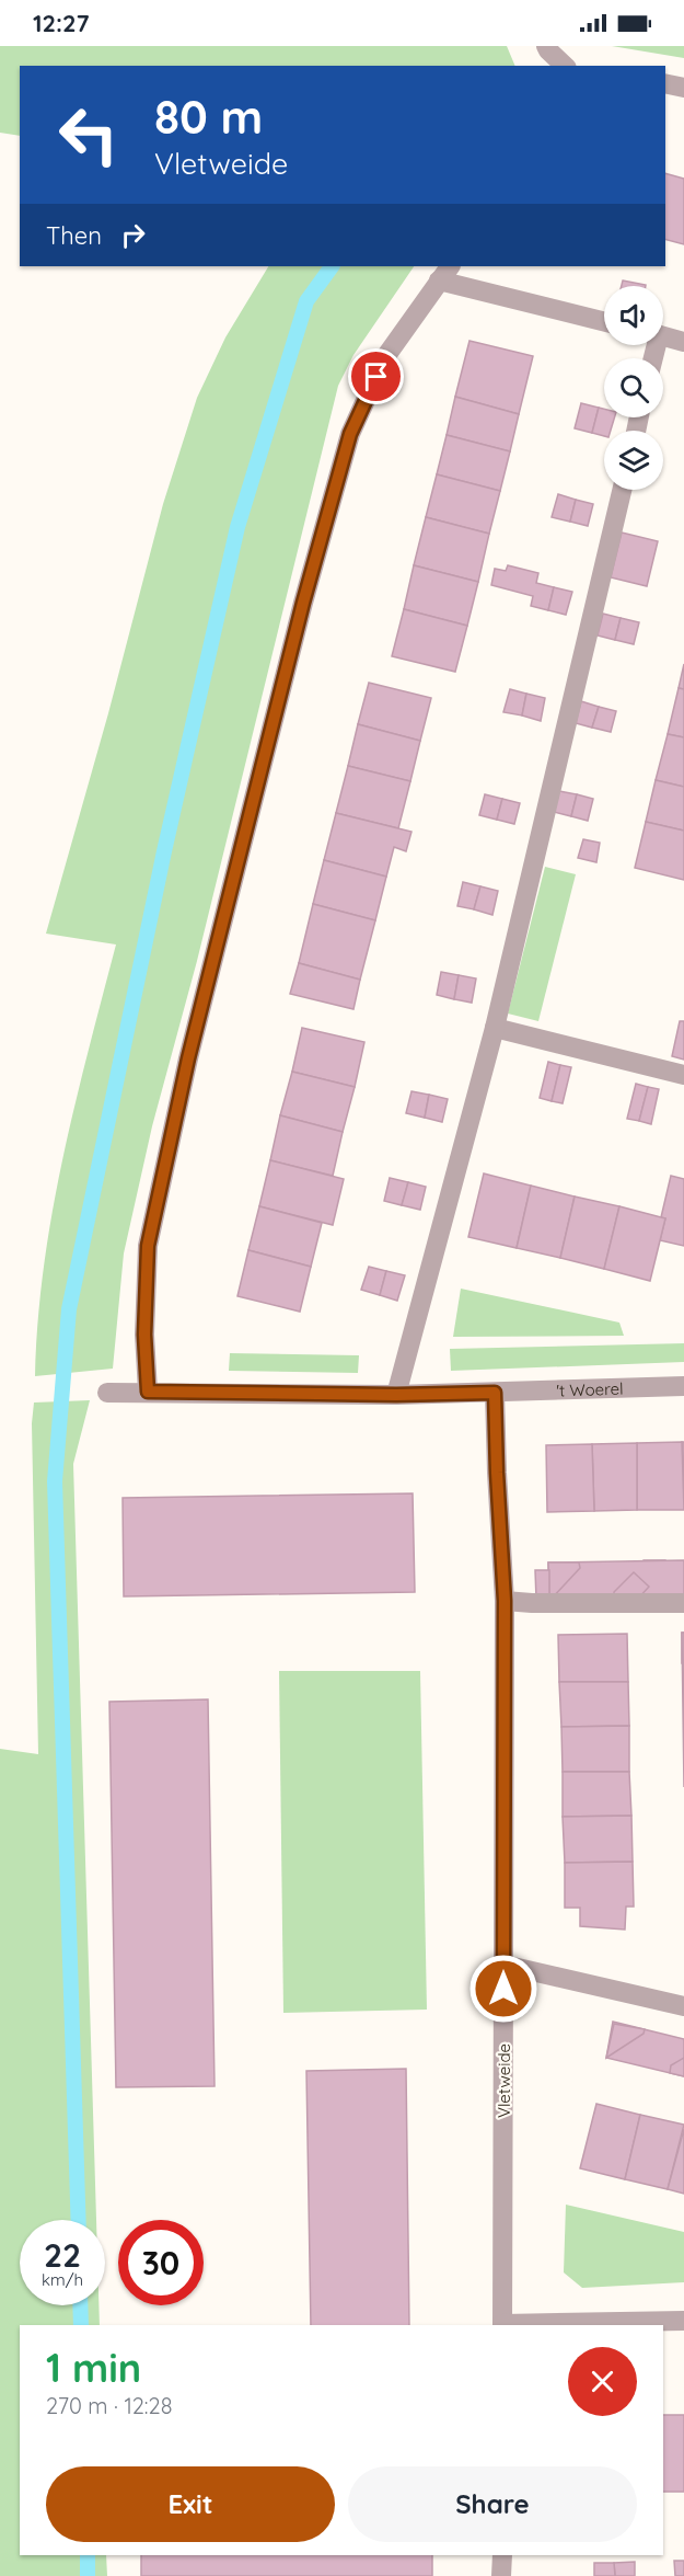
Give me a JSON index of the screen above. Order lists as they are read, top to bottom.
{
  "streets": {
    "street": ["'t Woerel", "Vletweide"]
  },
  "crossings": [
    ["'t Woerel", "Vletweide"]
  ],
  "page": {
    "status": "12:27",
    "turn": ["80 m", "Vletweide"],
    "then": "Then",
    "speed": "22 km/h",
    "limit": "30",
    "heading": ["1 min", "270 m · 12:28"],
    "buttons": ["Exit", "Share"]
  }
}
